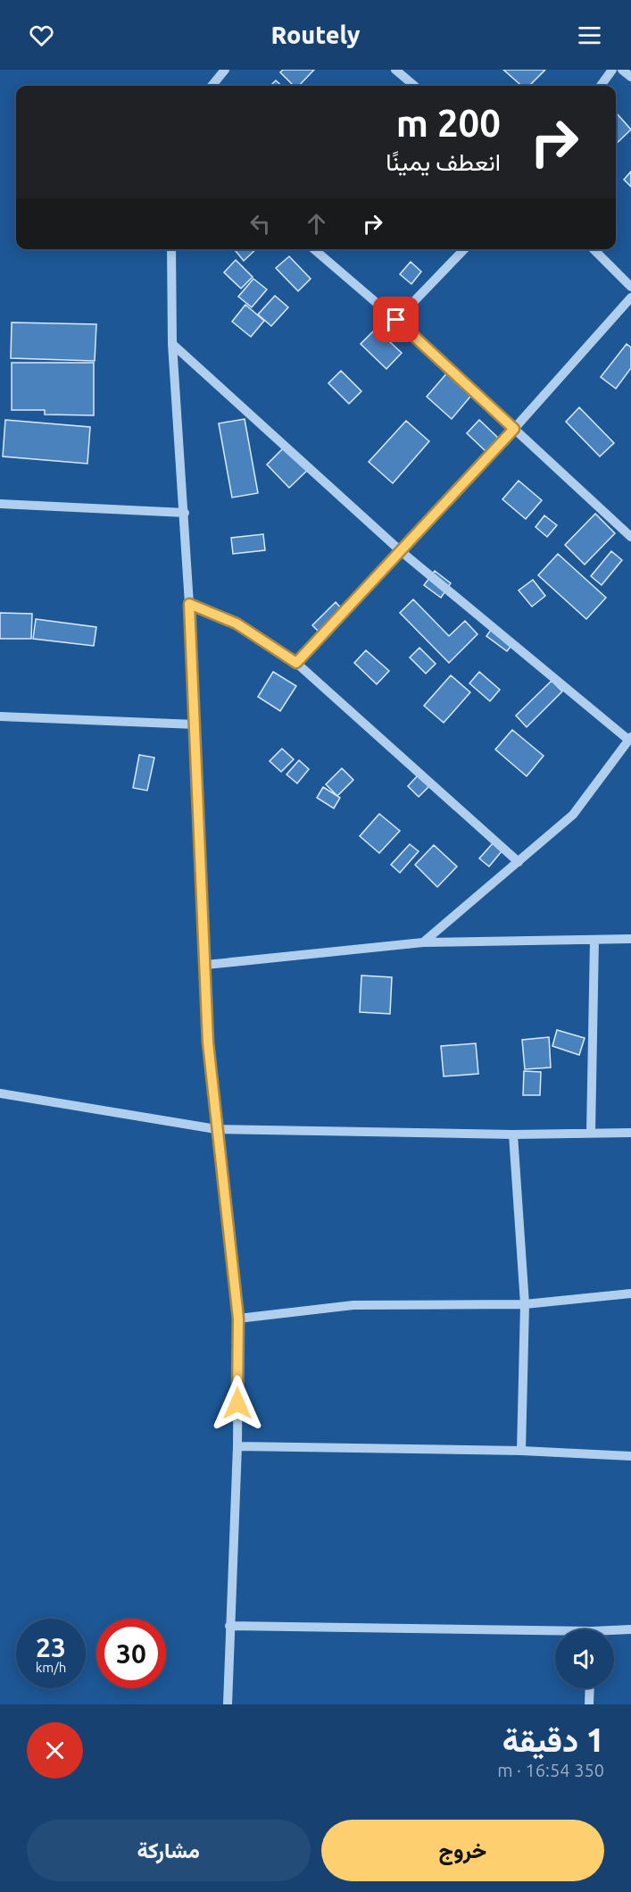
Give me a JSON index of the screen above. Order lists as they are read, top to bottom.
{
  "page": {
    "header": "Routely",
    "turn": ["200 m", "انعطف يمينًا"],
    "speed": "23 km/h",
    "limit": "30",
    "heading": ["1 دقيقة", "350 m · 16:54"],
    "buttons": ["خروج", "مشاركة"]
  }
}
